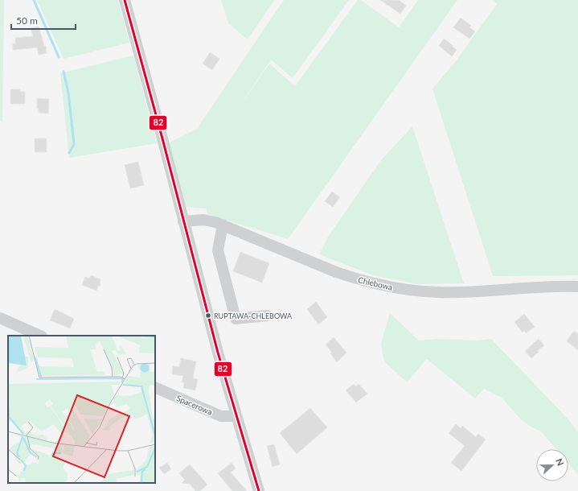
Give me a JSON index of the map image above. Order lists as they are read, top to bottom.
{
  "streets": {
    "street": ["Chlebowa", "Spacerowa"]
  },
  "places": ["RUPTAWA-CHLEBOWA"],
  "lines": ["transit line 82"],
  "scale_bar": "50 m",
  "north": "right"
}
